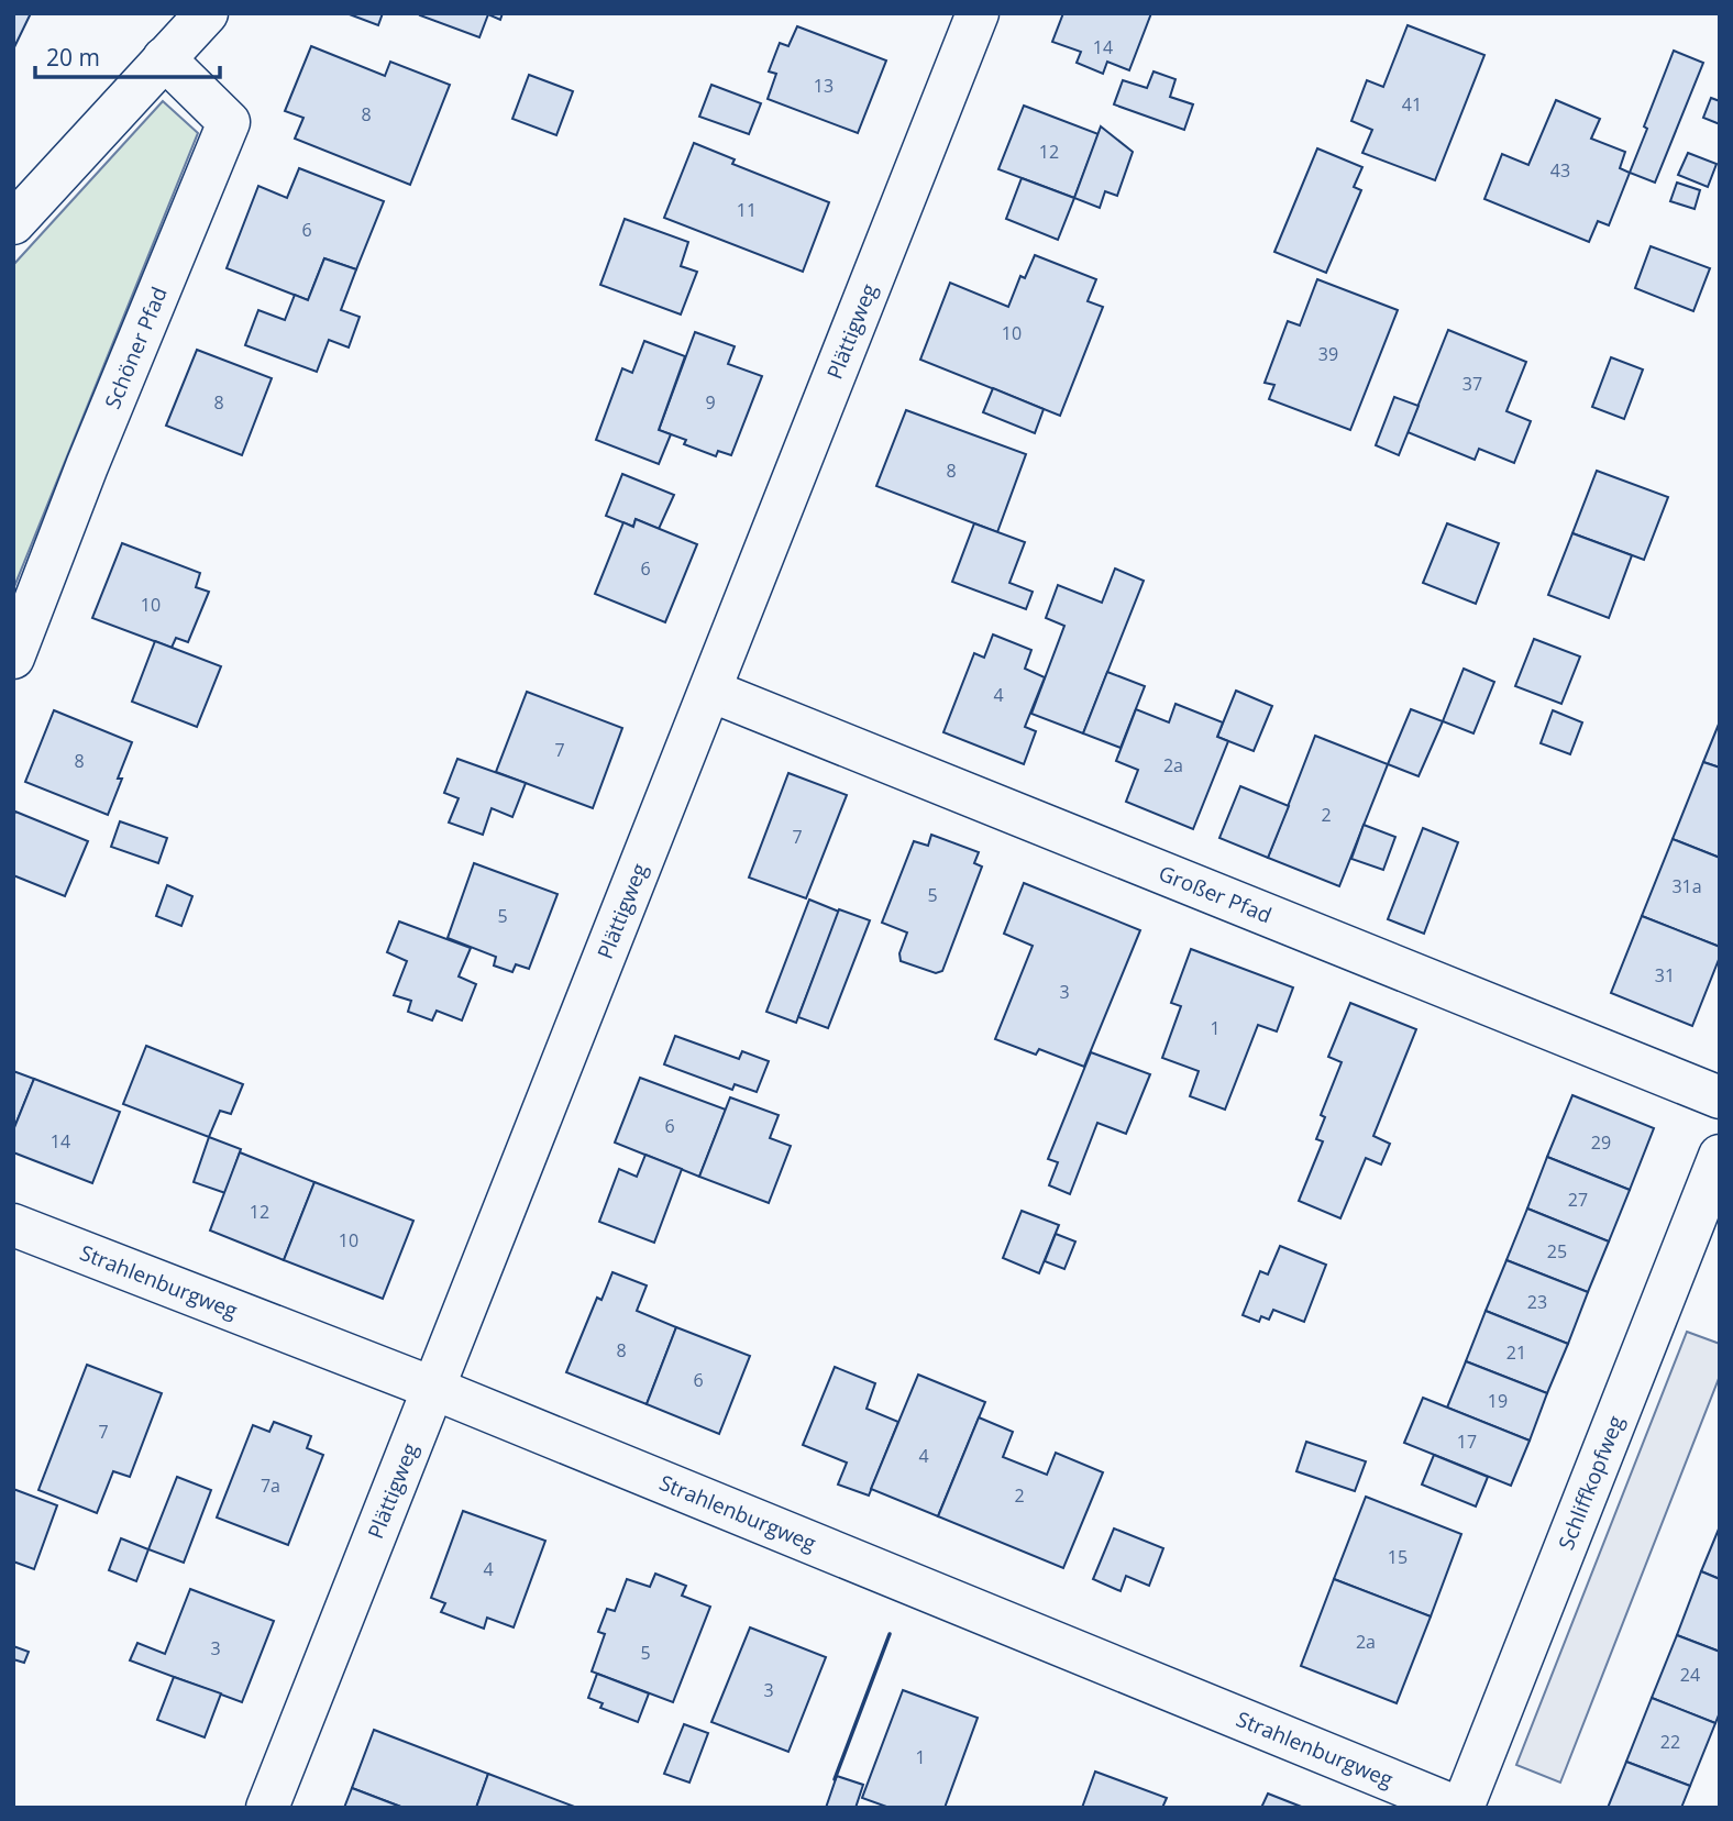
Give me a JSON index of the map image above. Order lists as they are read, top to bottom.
{
  "streets": {
    "street": [
      "Plättigweg",
      "Schöner Pfad",
      "Großer Pfad",
      "Strahlenburgweg",
      "Schliffkopfweg"
    ]
  },
  "crossings": [
    ["Plättigweg", "Großer Pfad"],
    ["Plättigweg", "Strahlenburgweg"],
    ["Strahlenburgweg", "Schliffkopfweg"]
  ],
  "house_numbers": [
    "14",
    "13",
    "41",
    "8",
    "12",
    "43",
    "11",
    "6",
    "10",
    "39",
    "37",
    "8",
    "9",
    "8",
    "6",
    "10",
    "4",
    "7",
    "8",
    "2a",
    "2",
    "7",
    "31a",
    "5",
    "5",
    "31",
    "3",
    "1",
    "6",
    "14",
    "29",
    "27",
    "12",
    "10",
    "25",
    "23",
    "8",
    "21",
    "6",
    "19",
    "7",
    "17",
    "4",
    "7a",
    "2",
    "15",
    "4",
    "2a",
    "3",
    "5",
    "24",
    "3",
    "22",
    "1"
  ],
  "scale_bar": "20 m"
}
